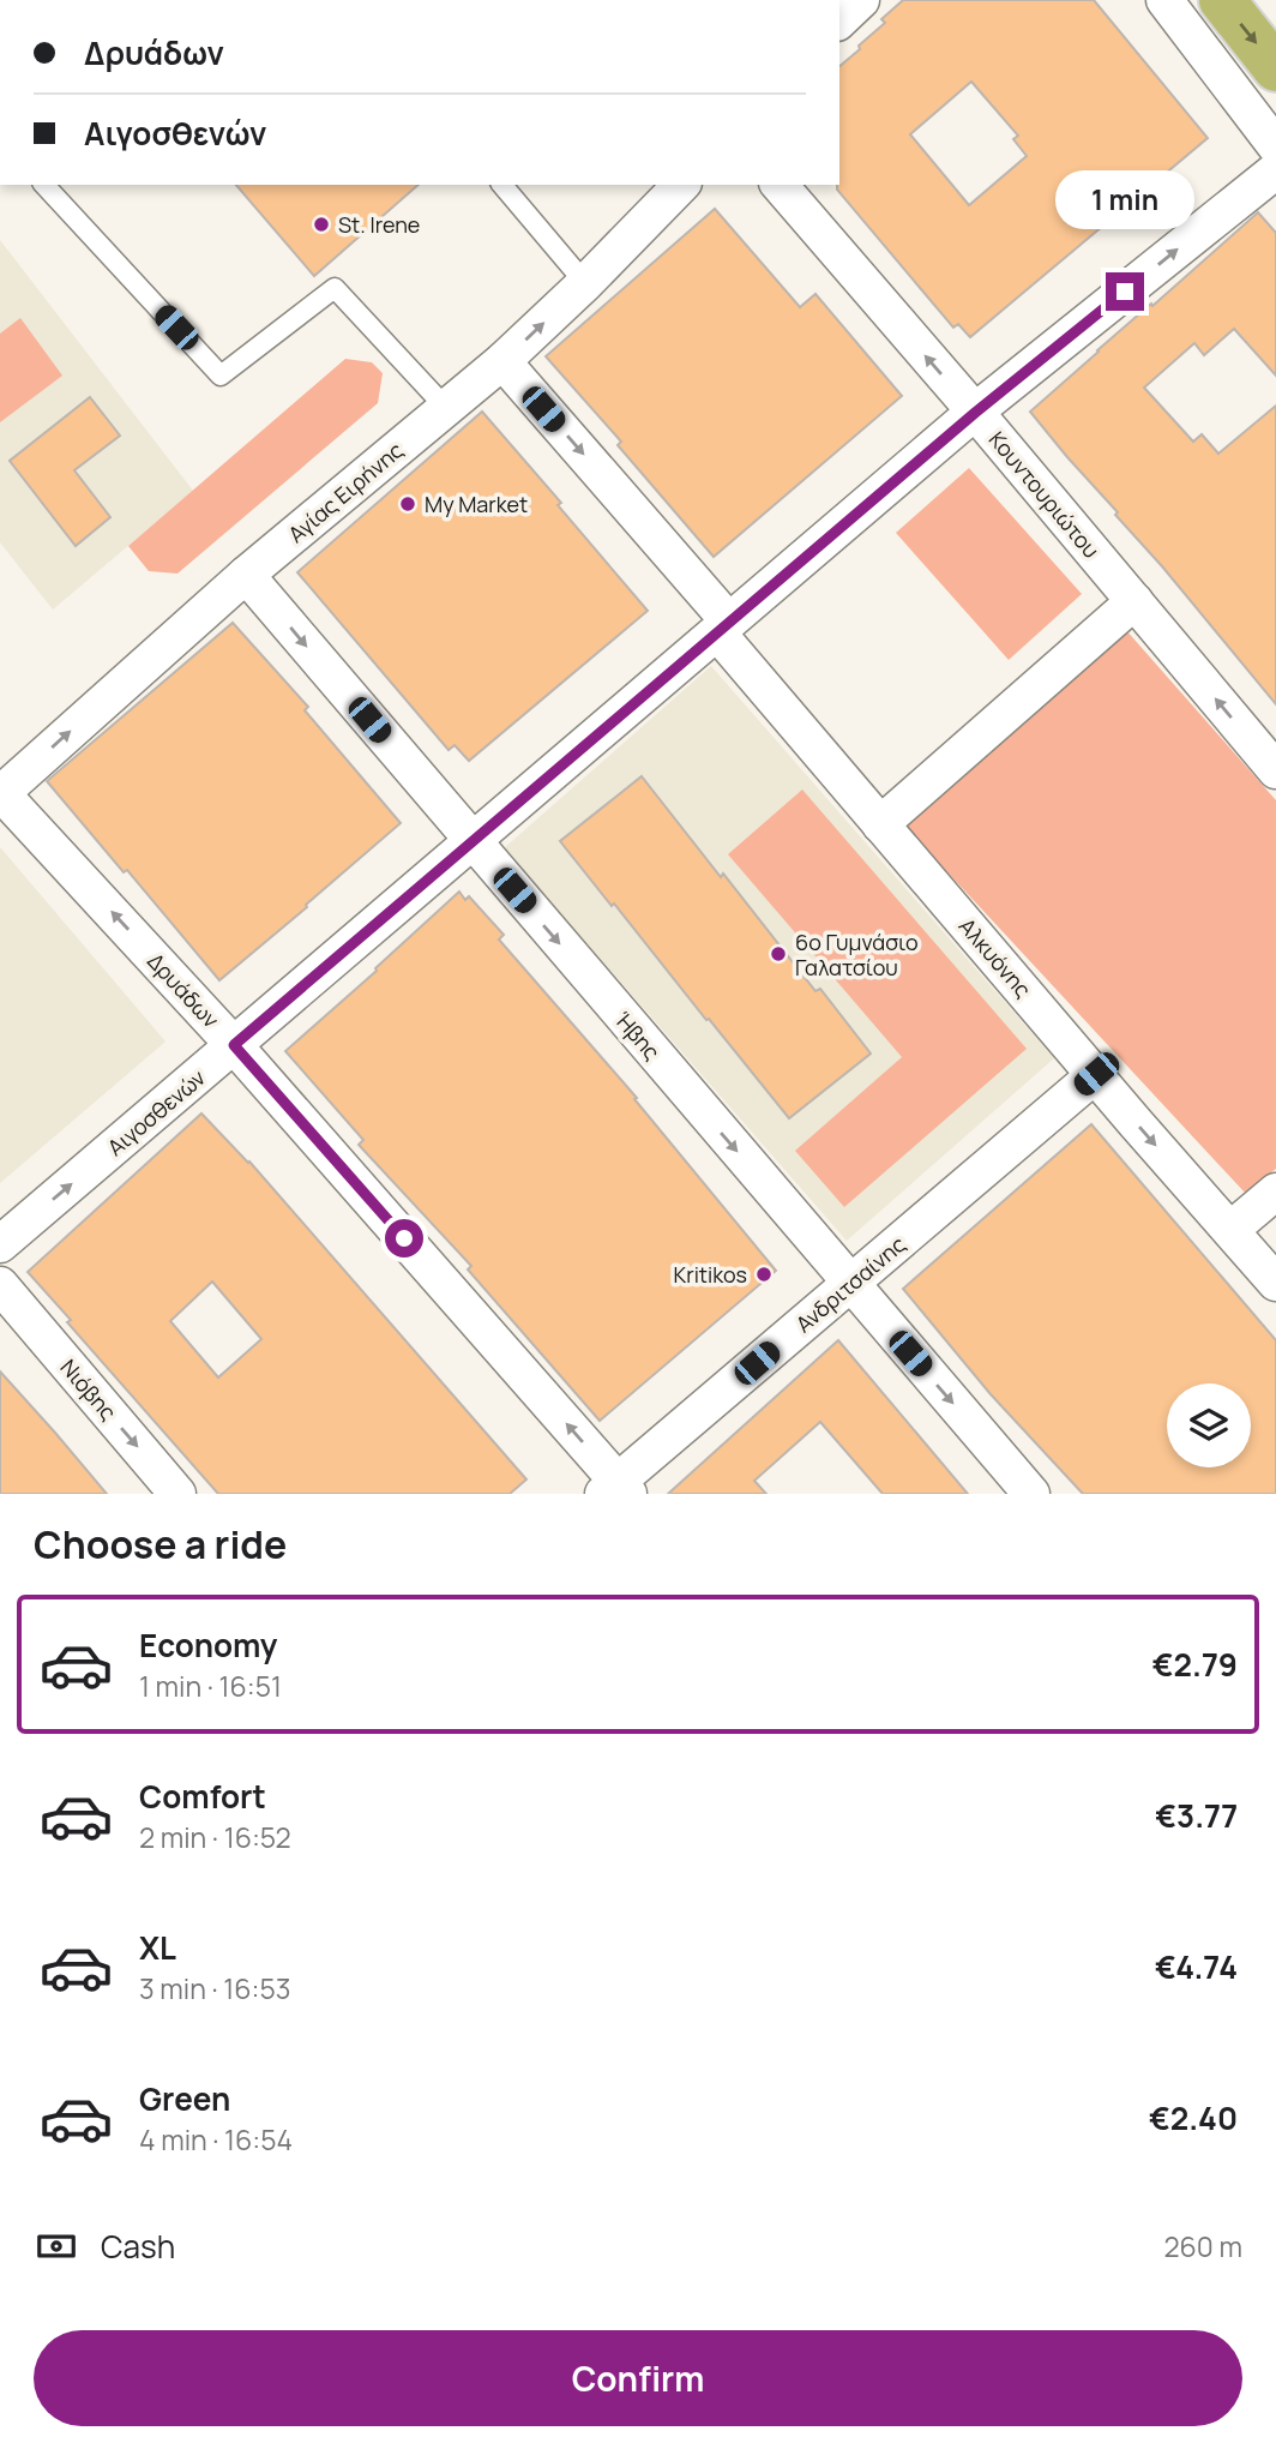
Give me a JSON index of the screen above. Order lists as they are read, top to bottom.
{
  "streets": {
    "street": [
      "Αγίας Ειρήνης",
      "Κουντουριώτου",
      "Αλκυόνης",
      "Δρυάδων",
      "Ήβης",
      "Αιγοσθενών",
      "Ανδριτσαίνης",
      "Νιόβης"
    ]
  },
  "crossings": [
    ["Αγίας Ειρήνης", "Αλκυόνης"],
    ["Αγίας Ειρήνης", "Δρυάδων"],
    ["Αγίας Ειρήνης", "Ήβης"],
    ["Κουντουριώτου", "Αιγοσθενών"],
    ["Αλκυόνης", "Αιγοσθενών"],
    ["Αλκυόνης", "Ανδριτσαίνης"],
    ["Δρυάδων", "Αιγοσθενών"],
    ["Δρυάδων", "Ανδριτσαίνης"],
    ["Ήβης", "Αιγοσθενών"],
    ["Ήβης", "Ανδριτσαίνης"]
  ],
  "one_way": [
    "Αγίας Ειρήνης",
    "Κουντουριώτου",
    "Αλκυόνης",
    "Δρυάδων",
    "Ήβης",
    "Αιγοσθενών",
    "Νιόβης"
  ],
  "places": [
    "St. Irene",
    "My Market",
    "6ο Γυμνάσιο Γαλατσίου",
    "Kritikos"
  ],
  "page": {
    "banner": ["Δρυάδων", "Αιγοσθενών"],
    "bubble": "1 min",
    "heading": "Choose a ride",
    "list": [
      {
        "name": "Economy",
        "note": "1 min · 16:51",
        "value": "€2.79"
      },
      {
        "name": "Comfort",
        "note": "2 min · 16:52",
        "value": "€3.77"
      },
      {
        "name": "XL",
        "note": "3 min · 16:53",
        "value": "€4.74"
      },
      {
        "name": "Green",
        "note": "4 min · 16:54",
        "value": "€2.40"
      }
    ],
    "pay": ["Cash", "260 m"],
    "buttons": "Confirm"
  }
}
